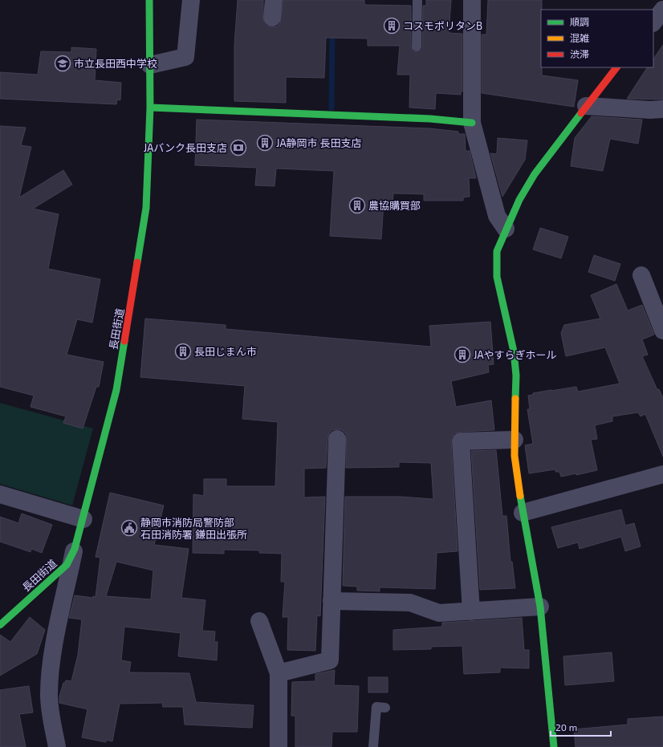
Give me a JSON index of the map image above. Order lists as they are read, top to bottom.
{
  "streets": {
    "street": ["長田街道"]
  },
  "places": {
    "building": [
      "コスモポリタンB",
      "JA静岡市 長田支店",
      "農協購買部",
      "長田じまん市",
      "JAやすらぎホール"
    ],
    "school or university": ["市立長田西中学校"],
    "bank": ["JAバンク長田支店"],
    "public building": ["静岡市消防局警防部 石田消防署 鎌田出張所"]
  },
  "legend": ["順調", "混雑", "渋滞"],
  "scale_bar": "20 m"
}
